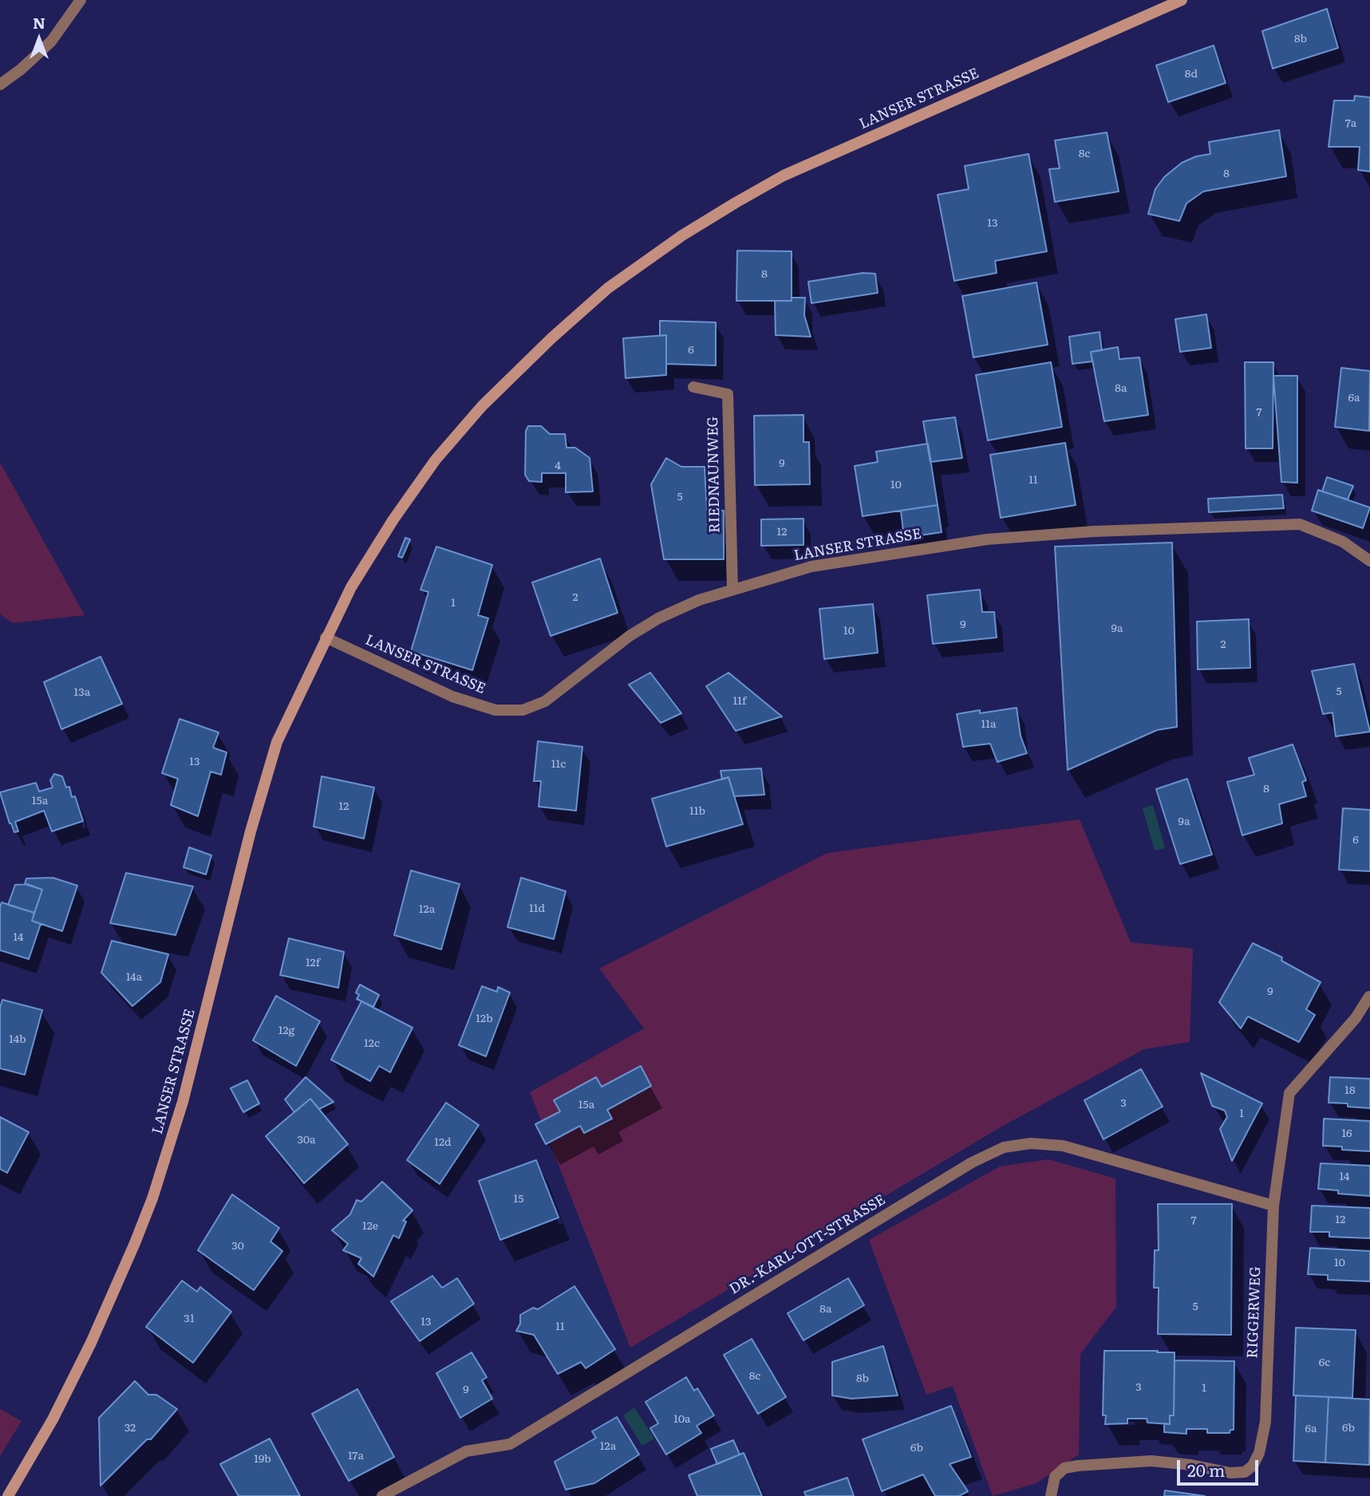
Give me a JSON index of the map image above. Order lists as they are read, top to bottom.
{
  "streets": {
    "main road": ["LANSER STRASSE"],
    "street": ["RIEDNAUNWEG", "DR.-KARL-OTT-STRASSE", "RIGGERWEG"]
  },
  "crossings": [
    ["LANSER STRASSE", "RIEDNAUNWEG"],
    ["DR.-KARL-OTT-STRASSE", "RIGGERWEG"]
  ],
  "house_numbers": [
    "8b",
    "8d",
    "7a",
    "8c",
    "8",
    "13",
    "8",
    "6",
    "8a",
    "6a",
    "7",
    "9",
    "4",
    "11",
    "10",
    "5",
    "12",
    "2",
    "1",
    "9",
    "9a",
    "10",
    "2",
    "5",
    "13a",
    "11f",
    "11a",
    "13",
    "11c",
    "8",
    "15a",
    "12",
    "11b",
    "9a",
    "6",
    "11d",
    "12a",
    "14",
    "12f",
    "14a",
    "9",
    "12b",
    "12g",
    "14b",
    "12c",
    "18",
    "3",
    "15a",
    "1",
    "16",
    "30a",
    "12d",
    "14",
    "15",
    "12",
    "7",
    "12e",
    "30",
    "10",
    "5",
    "8a",
    "31",
    "13",
    "11",
    "6c",
    "8c",
    "8b",
    "3",
    "1",
    "9",
    "10a",
    "32",
    "6b",
    "6a",
    "12a",
    "6b",
    "17a",
    "19b"
  ],
  "scale_bar": "20 m",
  "north": "top"
}
